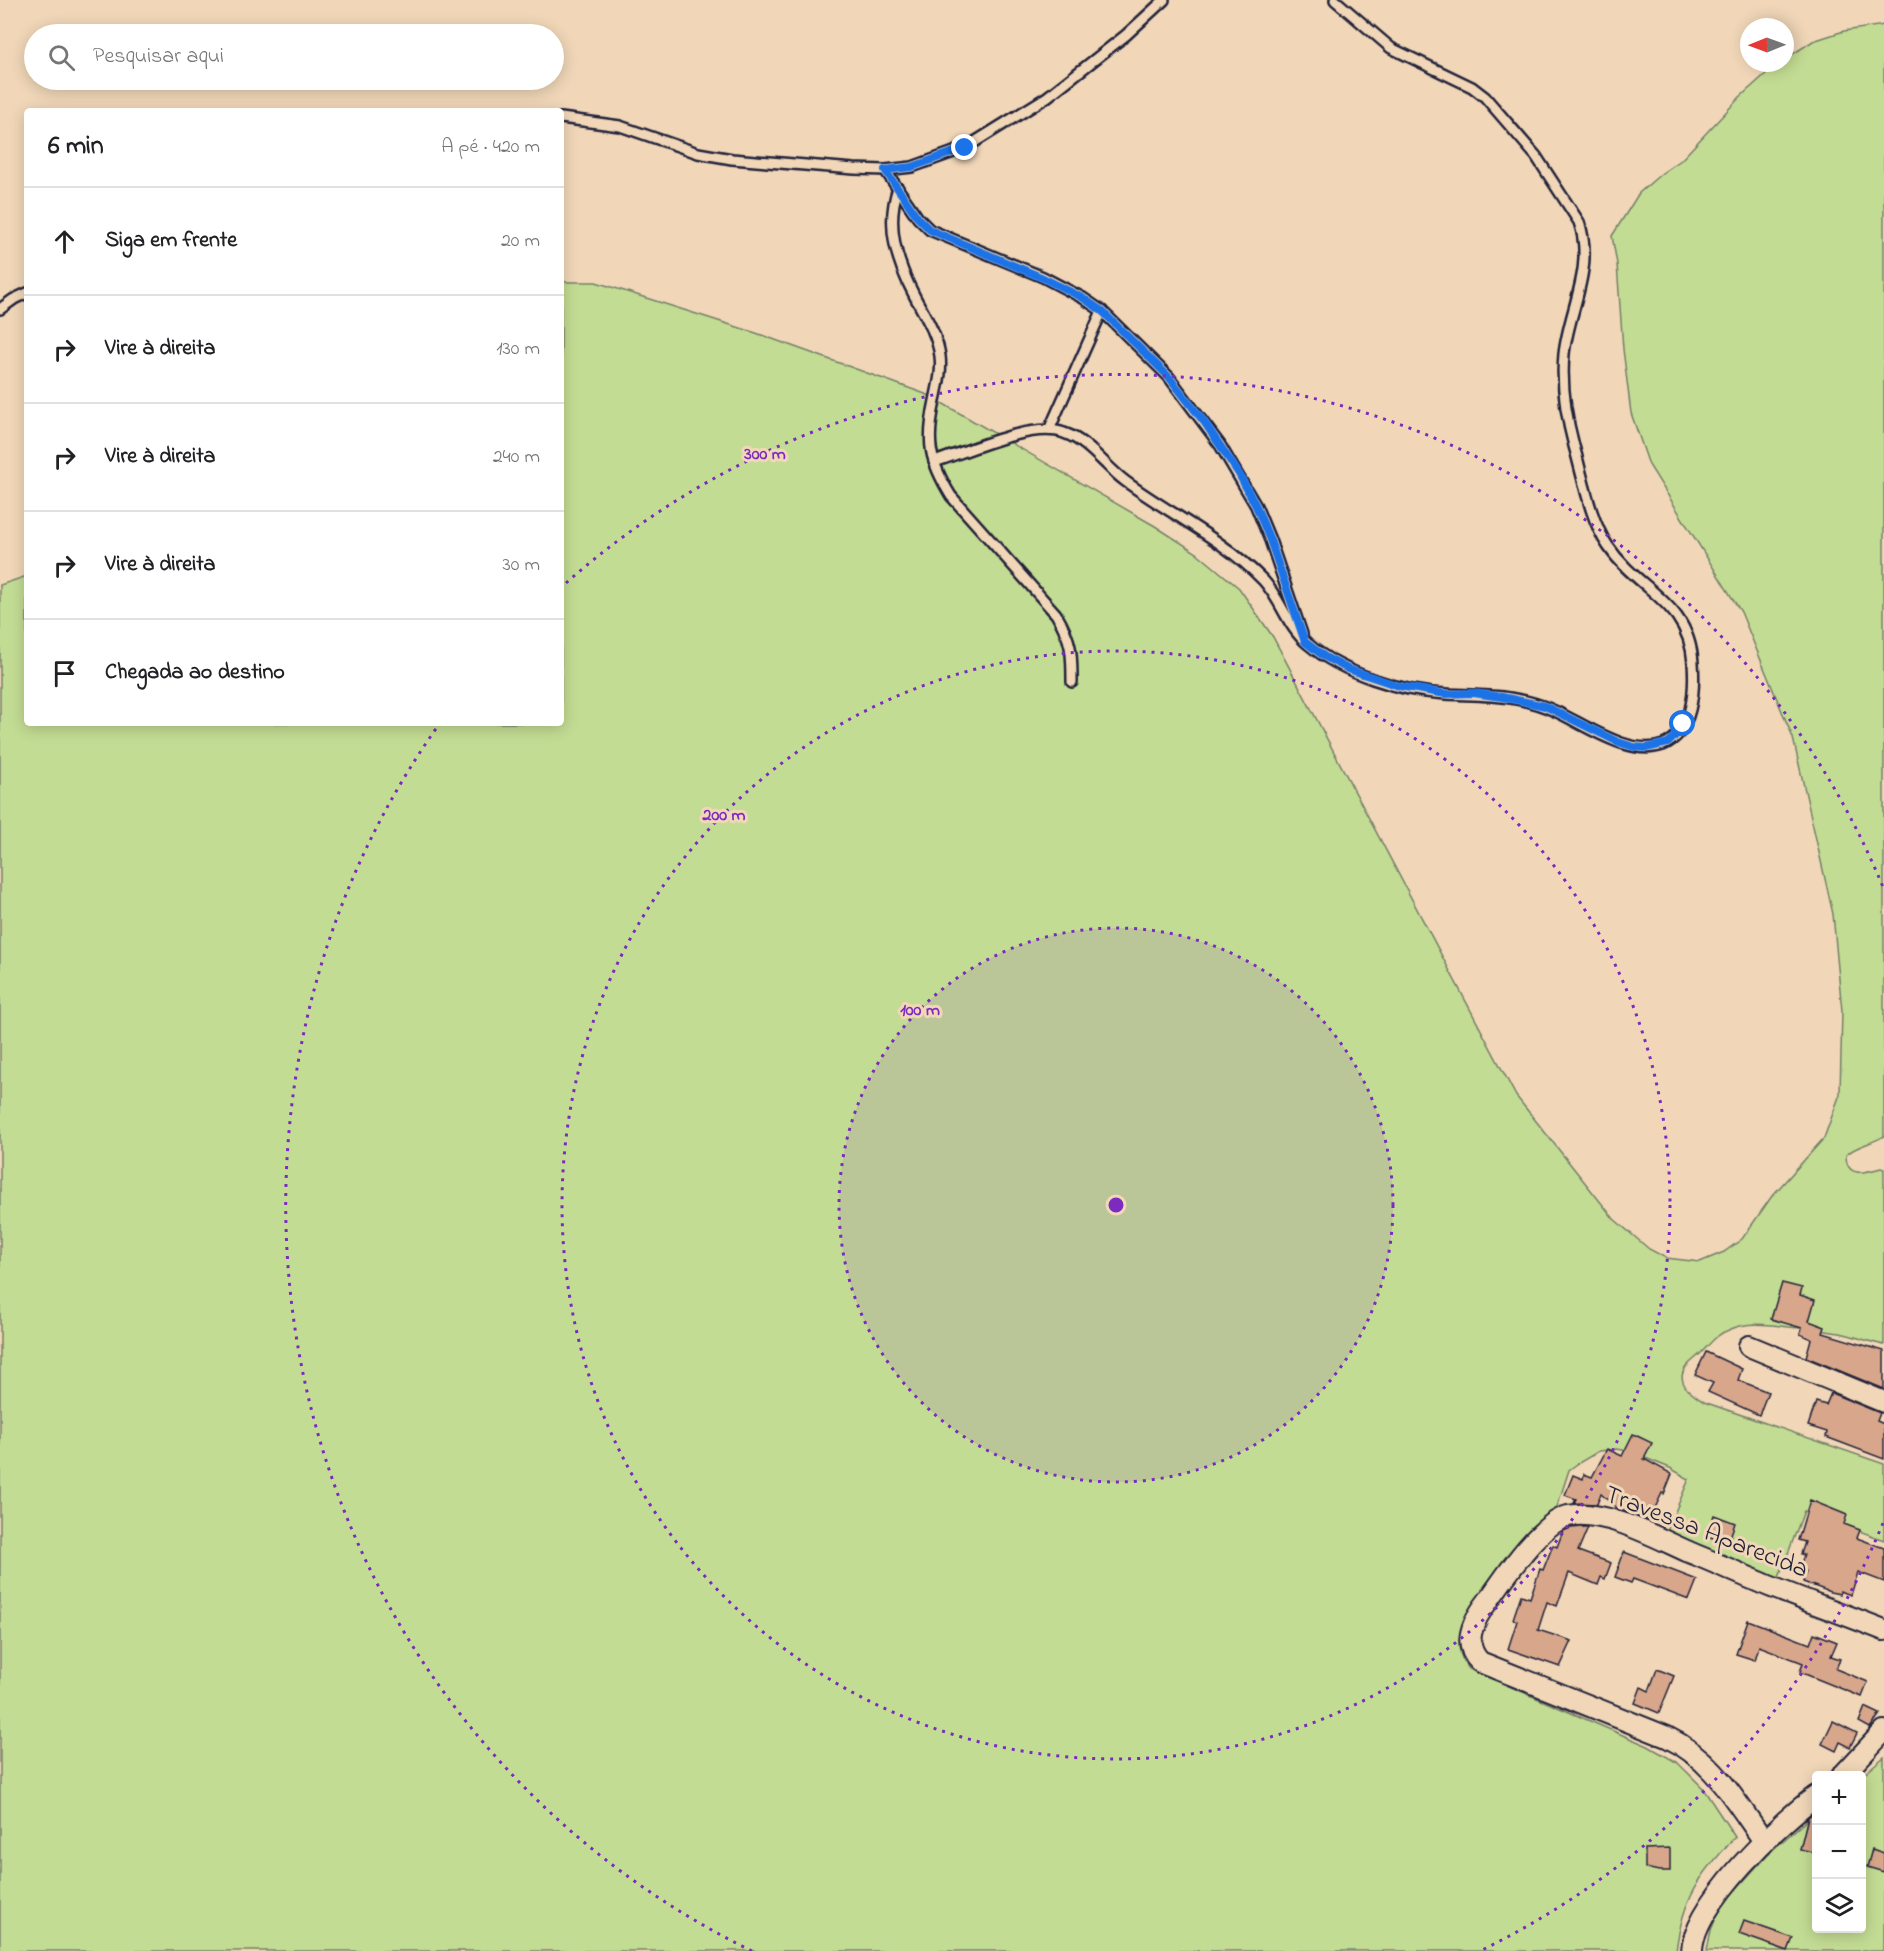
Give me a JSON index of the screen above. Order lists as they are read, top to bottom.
{
  "streets": {
    "street": ["Travessa Aparecida"]
  },
  "north": "left",
  "page": {
    "search": "Pesquisar aqui",
    "heading": ["6 min", "A pé · 420 m"],
    "list": [
      ["Siga em frente", "20 m"],
      ["Vire à direita", "130 m"],
      ["Vire à direita", "240 m"],
      ["Vire à direita", "30 m"],
      "Chegada ao destino"
    ],
    "map_buttons": ["+", "−"]
  },
  "rings": ["300 m", "200 m", "100 m"]
}
